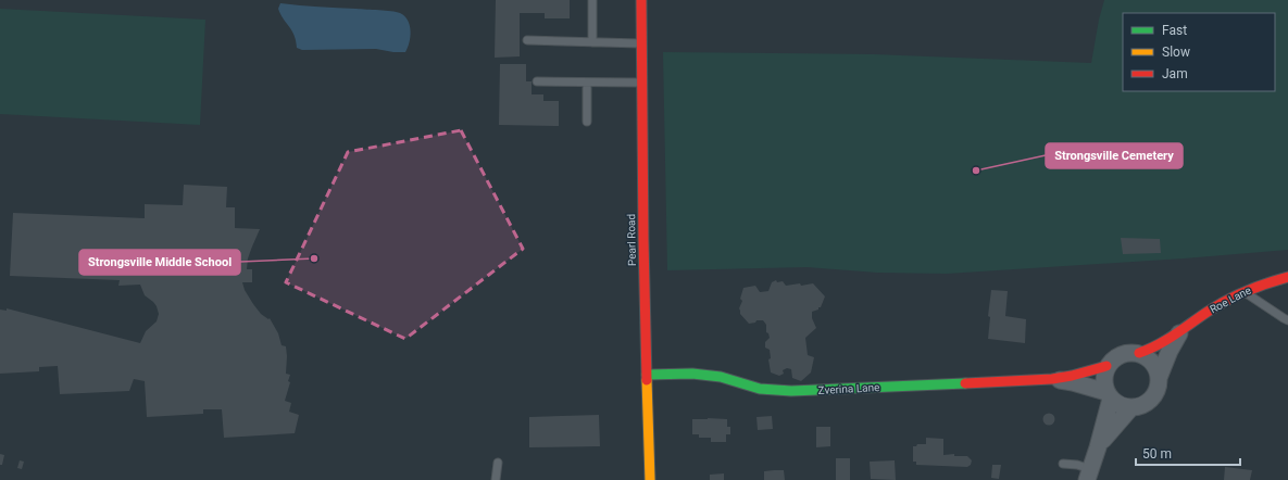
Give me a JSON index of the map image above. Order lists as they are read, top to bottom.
{
  "streets": {
    "street": ["Pearl Road", "Roe Lane", "Zverina Lane"]
  },
  "crossings": [
    ["Pearl Road", "Zverina Lane"],
    ["Roe Lane", "Zverina Lane"]
  ],
  "places": ["Strongsville Cemetery", "Strongsville Middle School"],
  "legend": ["Fast", "Slow", "Jam"],
  "scale_bar": "50 m"
}
